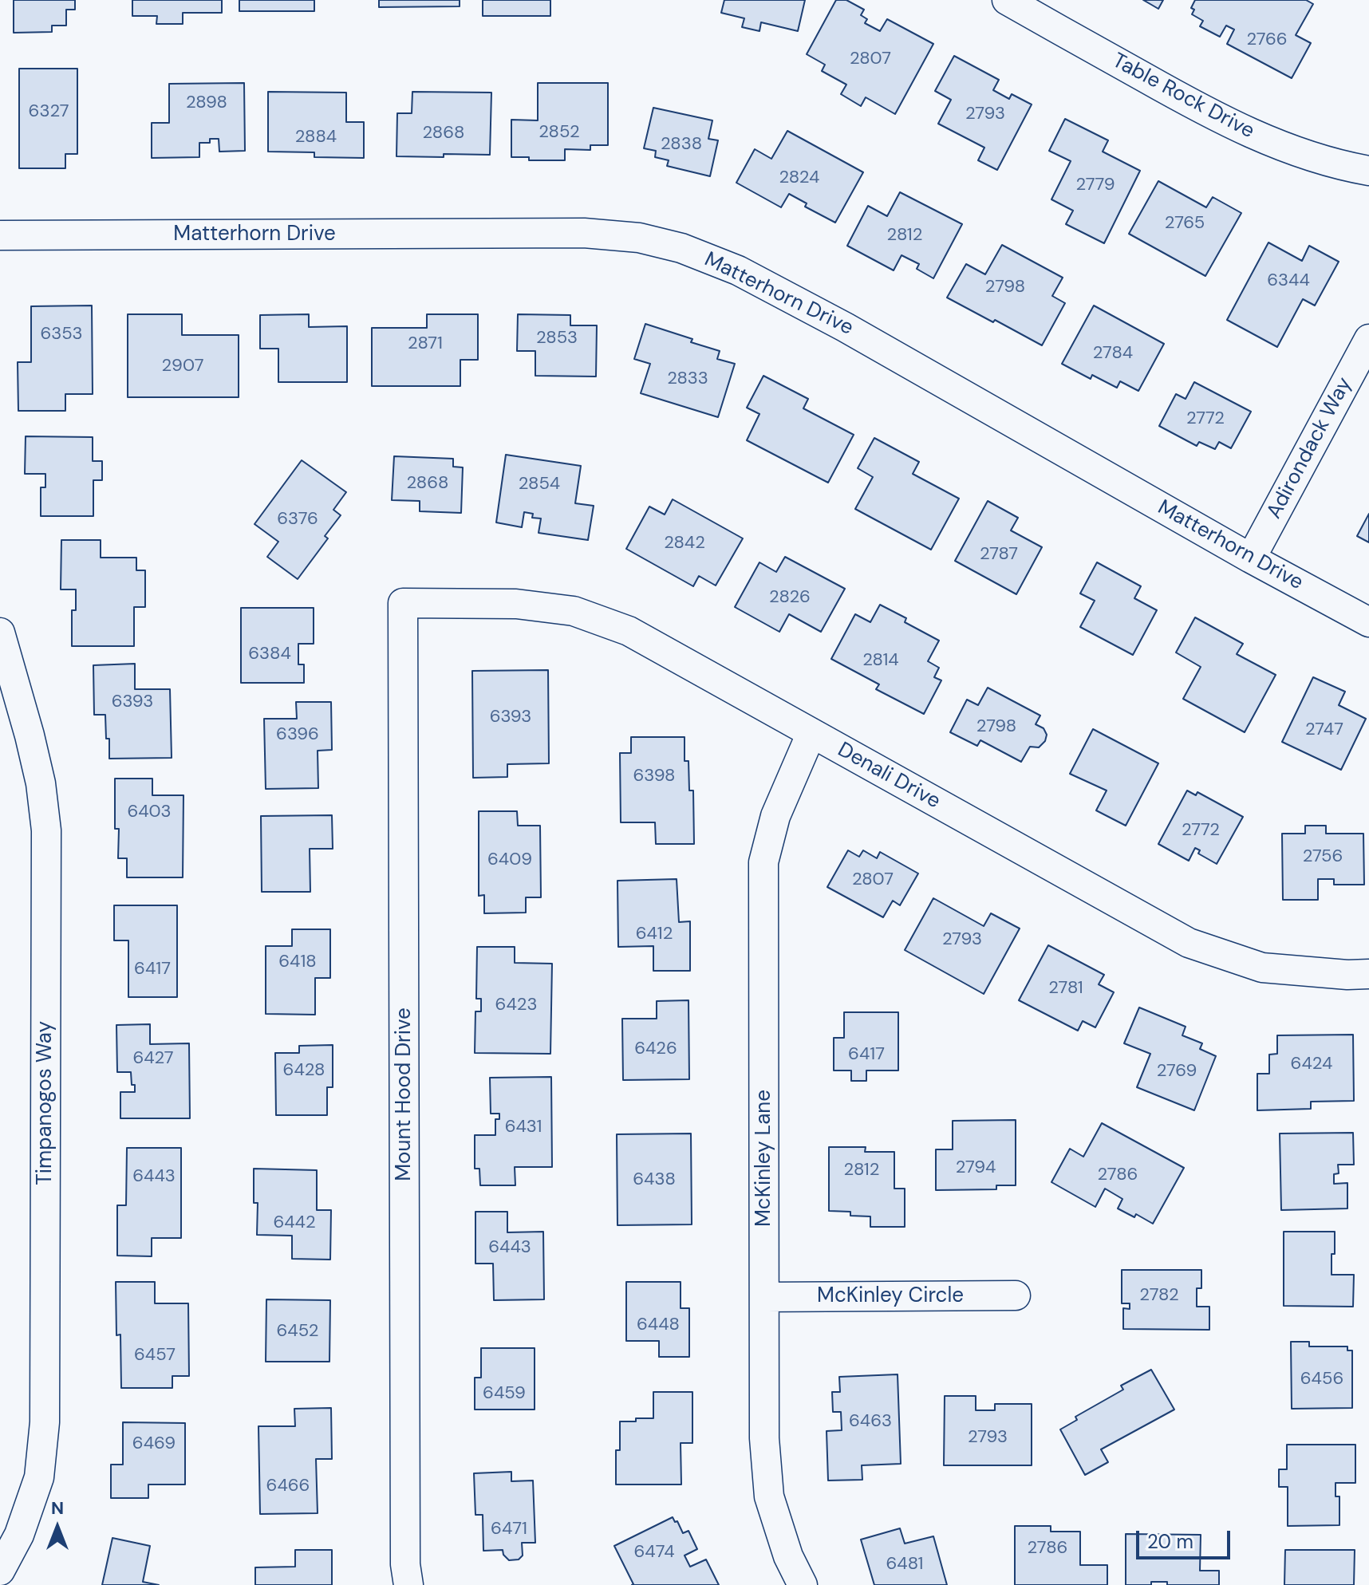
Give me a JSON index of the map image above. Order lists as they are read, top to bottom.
{
  "streets": {
    "street": [
      "Table Rock Drive",
      "Matterhorn Drive",
      "Adirondack Way",
      "Denali Drive",
      "Mount Hood Drive",
      "Timpanogos Way",
      "McKinley Lane",
      "McKinley Circle"
    ]
  },
  "crossings": [
    ["Matterhorn Drive", "Adirondack Way"],
    ["Denali Drive", "Mount Hood Drive"],
    ["Denali Drive", "McKinley Lane"],
    ["McKinley Lane", "McKinley Circle"]
  ],
  "house_numbers": [
    "2766",
    "2807",
    "2898",
    "6327",
    "2793",
    "2852",
    "2868",
    "2884",
    "2838",
    "2824",
    "2779",
    "2765",
    "2812",
    "6344",
    "2798",
    "6353",
    "2853",
    "2871",
    "2784",
    "2907",
    "2833",
    "2772",
    "2868",
    "2854",
    "6376",
    "2842",
    "2787",
    "2826",
    "6384",
    "2814",
    "6393",
    "6393",
    "2798",
    "2747",
    "6396",
    "6398",
    "6403",
    "2772",
    "2756",
    "6409",
    "2807",
    "6412",
    "2793",
    "6418",
    "6417",
    "2781",
    "6423",
    "6426",
    "6417",
    "6427",
    "6424",
    "6428",
    "2769",
    "6431",
    "2794",
    "2812",
    "2786",
    "6443",
    "6438",
    "6442",
    "6443",
    "2782",
    "6448",
    "6452",
    "6457",
    "6456",
    "6459",
    "6463",
    "2793",
    "6469",
    "6466",
    "6471",
    "2786",
    "6474",
    "6481"
  ],
  "scale_bar": "20 m",
  "north": "top"
}
